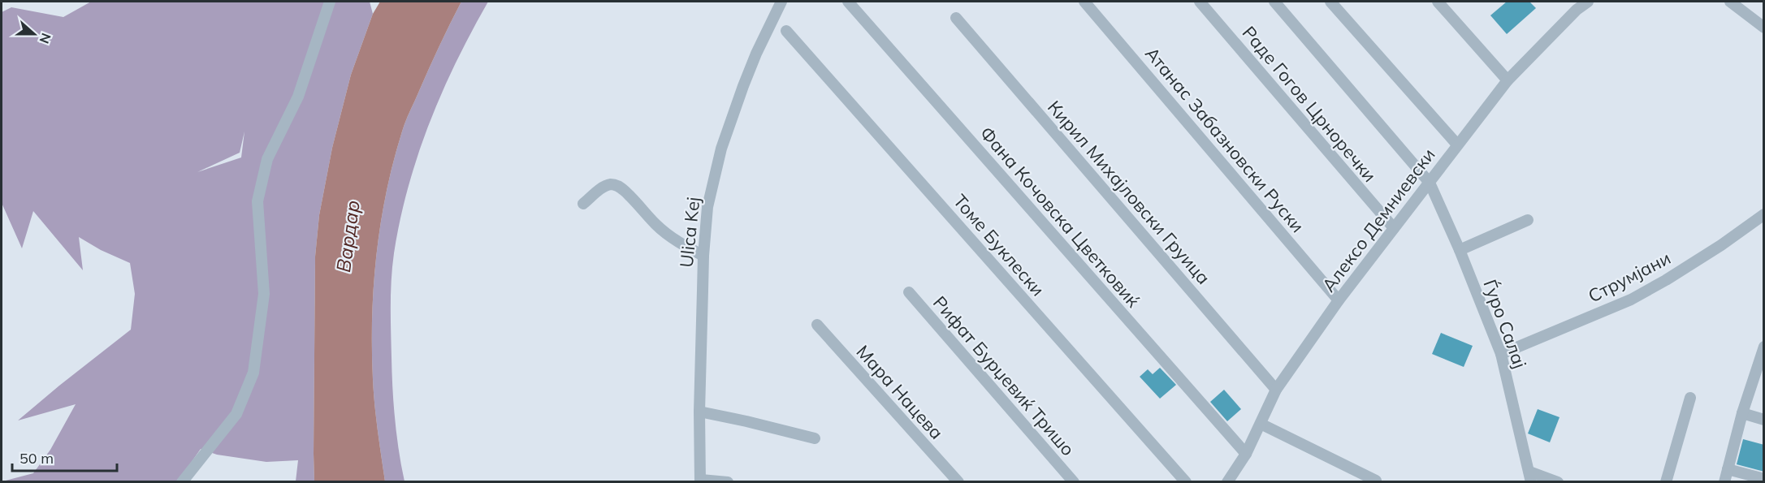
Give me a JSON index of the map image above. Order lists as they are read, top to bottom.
{
  "streets": {
    "street": [
      "Раде Гогов Црноречки",
      "Атанас Забазновски Руски",
      "Кирил Михајловски Груица",
      "Фана Кочовска Цветковиќ",
      "Алексо Демниевски",
      "Ulica Kej",
      "Томе Буклески",
      "Струмјани",
      "Ѓуро Салај",
      "Рифат Бурџевиќ Тришо",
      "Мара Нацева"
    ]
  },
  "crossings": [
    ["Раде Гогов Црноречки", "Алексо Демниевски"],
    ["Атанас Забазновски Руски", "Алексо Демниевски"],
    ["Кирил Михајловски Груица", "Алексо Демниевски"],
    ["Фана Кочовска Цветковиќ", "Алексо Демниевски"],
    ["Алексо Демниевски", "Ѓуро Салај"],
    ["Струмјани", "Ѓуро Салај"]
  ],
  "water": ["Вардар"],
  "scale_bar": "50 m",
  "north": "right"
}
